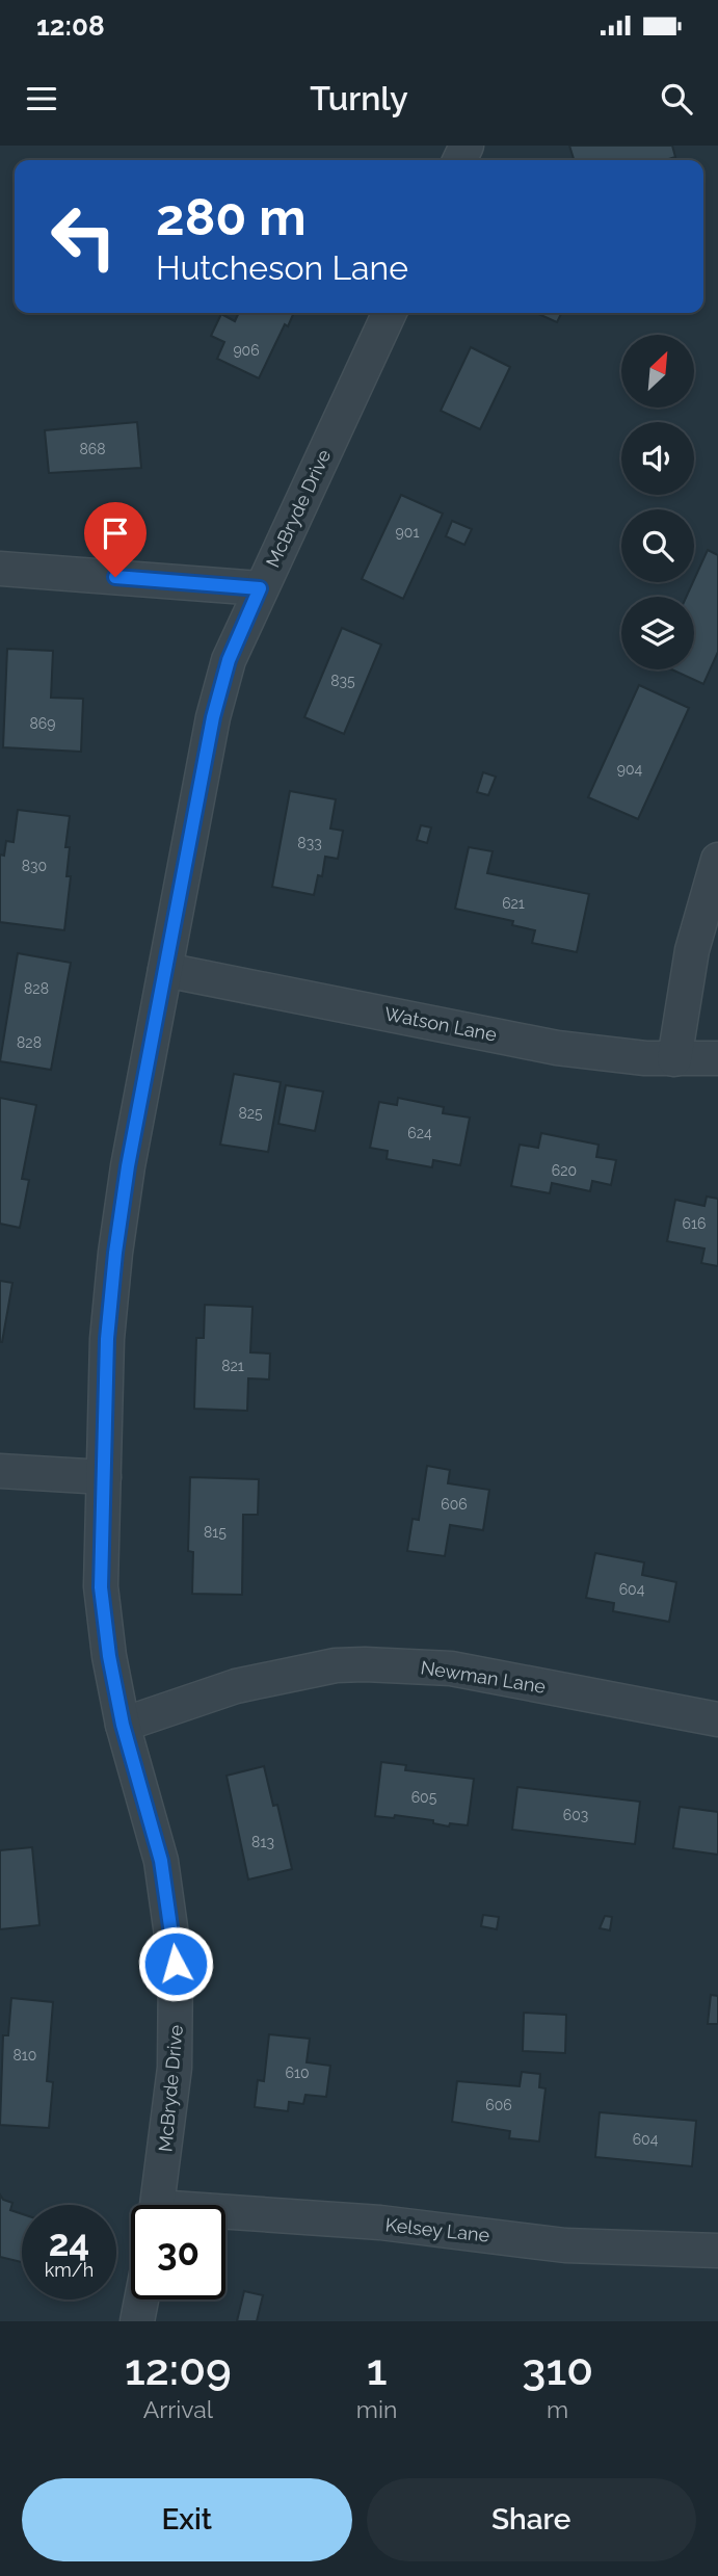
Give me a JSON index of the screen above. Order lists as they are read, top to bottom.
{
  "streets": {
    "street": [
      "McBryde Drive",
      "Watson Lane",
      "Newman Lane",
      "Kelsey Lane"
    ]
  },
  "crossings": [
    ["McBryde Drive", "Watson Lane"],
    ["McBryde Drive", "Newman Lane"]
  ],
  "house_numbers": [
    "906",
    "868",
    "901",
    "835",
    "869",
    "904",
    "833",
    "830",
    "621",
    "828",
    "828",
    "825",
    "624",
    "620",
    "616",
    "821",
    "606",
    "815",
    "604",
    "605",
    "603",
    "813",
    "810",
    "610",
    "606",
    "604"
  ],
  "north": "top right",
  "page": {
    "status": "12:08",
    "header": "Turnly",
    "turn": ["280 m", "Hutcheson Lane"],
    "speed": "24 km/h",
    "limit": "30",
    "eta": [
      "12:09",
      "Arrival",
      "1",
      "min",
      "310",
      "m"
    ],
    "buttons": ["Exit", "Share"]
  }
}
